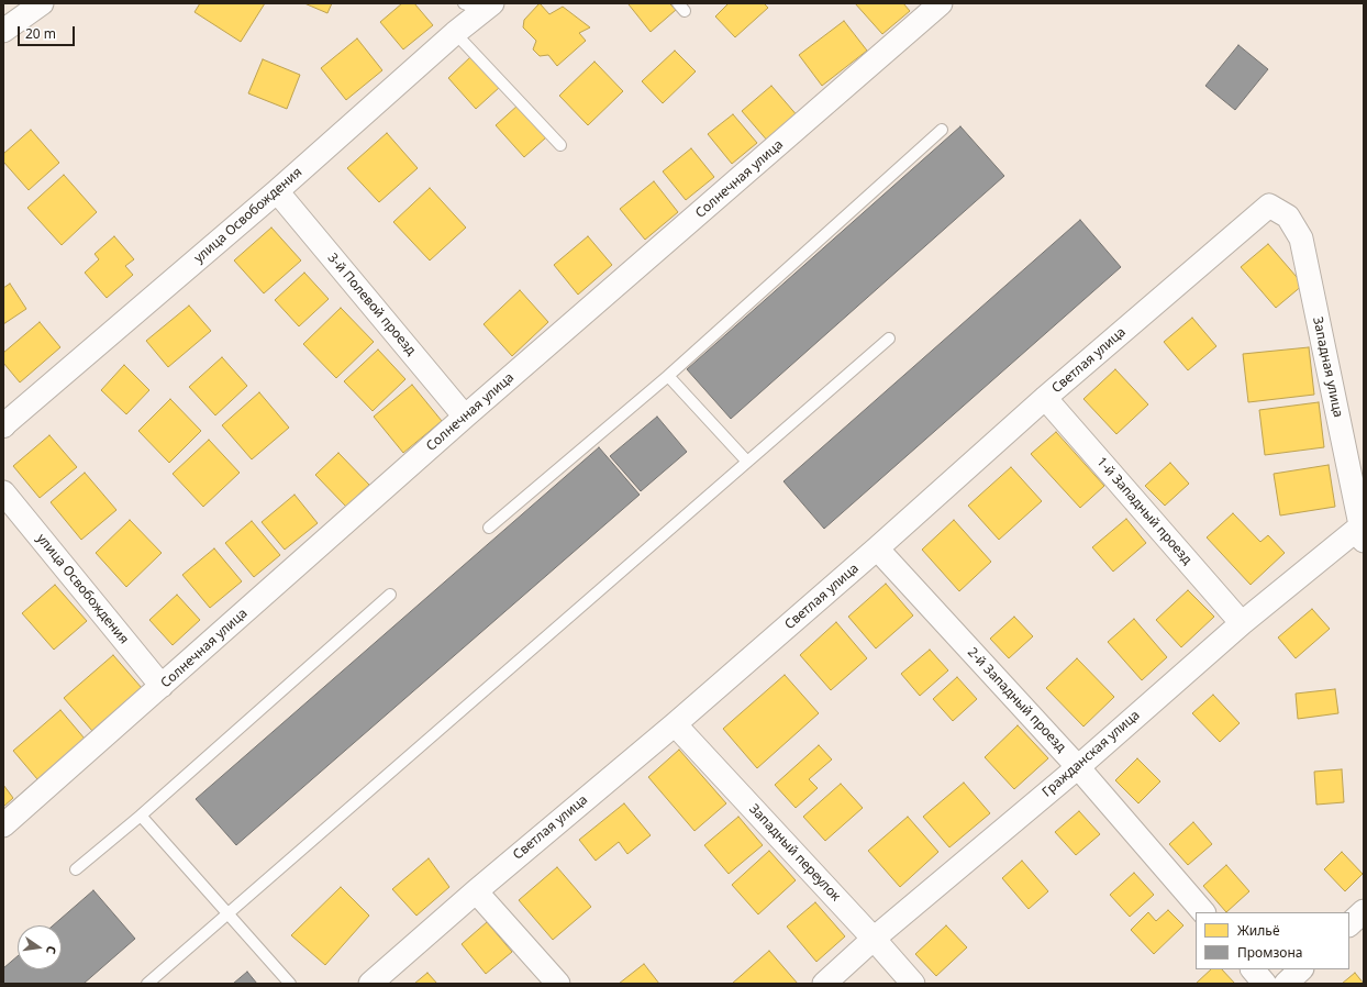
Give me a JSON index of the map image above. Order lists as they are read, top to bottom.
{
  "streets": {
    "street": [
      "Солнечная улица",
      "улица Освобождения",
      "3-й Полевой проезд",
      "Светлая улица",
      "Западная улица",
      "1-й Западный проезд",
      "2-й Западный проезд",
      "Гражданская улица",
      "Западный переулок"
    ]
  },
  "crossings": [
    ["Солнечная улица", "улица Освобождения"],
    ["Солнечная улица", "3-й Полевой проезд"],
    ["улица Освобождения", "3-й Полевой проезд"],
    ["Светлая улица", "Западная улица"],
    ["Светлая улица", "1-й Западный проезд"],
    ["Светлая улица", "2-й Западный проезд"],
    ["Светлая улица", "Западный переулок"],
    ["Западная улица", "Гражданская улица"],
    ["1-й Западный проезд", "Гражданская улица"],
    ["2-й Западный проезд", "Гражданская улица"],
    ["Гражданская улица", "Западный переулок"]
  ],
  "legend": ["Жильё", "Промзона"],
  "scale_bar": "20 m",
  "north": "right"
}
